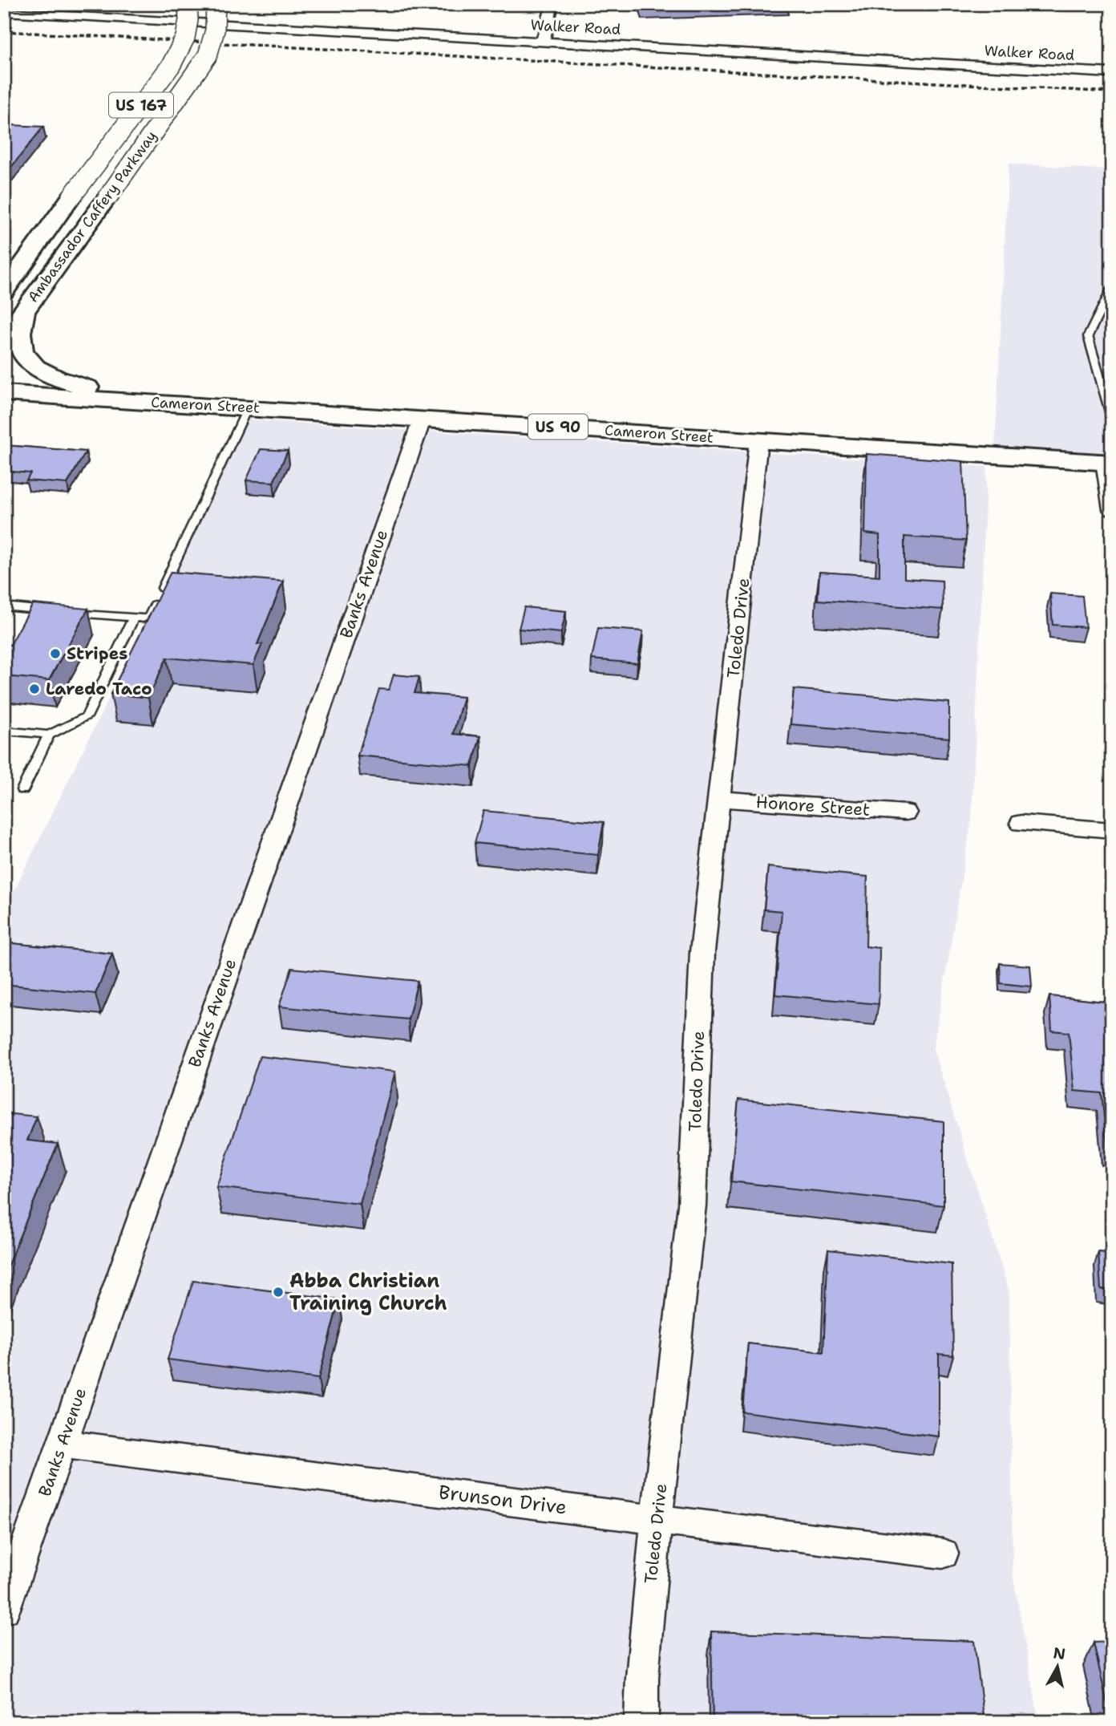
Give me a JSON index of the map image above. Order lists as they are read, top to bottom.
{
  "streets": {
    "main road": [
      "US 167",
      "Ambassador Caffery Parkway",
      "Cameron Street",
      "US 90"
    ],
    "street": [
      "Walker Road",
      "Banks Avenue",
      "Toledo Drive",
      "Honore Street",
      "Brunson Drive"
    ]
  },
  "crossings": [
    ["Cameron Street", "Banks Avenue"],
    ["Cameron Street", "Toledo Drive"],
    ["Banks Avenue", "Brunson Drive"],
    ["Toledo Drive", "Honore Street"],
    ["Toledo Drive", "Brunson Drive"]
  ],
  "places": ["Stripes", "Laredo Taco", "Abba Christian Training Church"],
  "north": "top"
}
